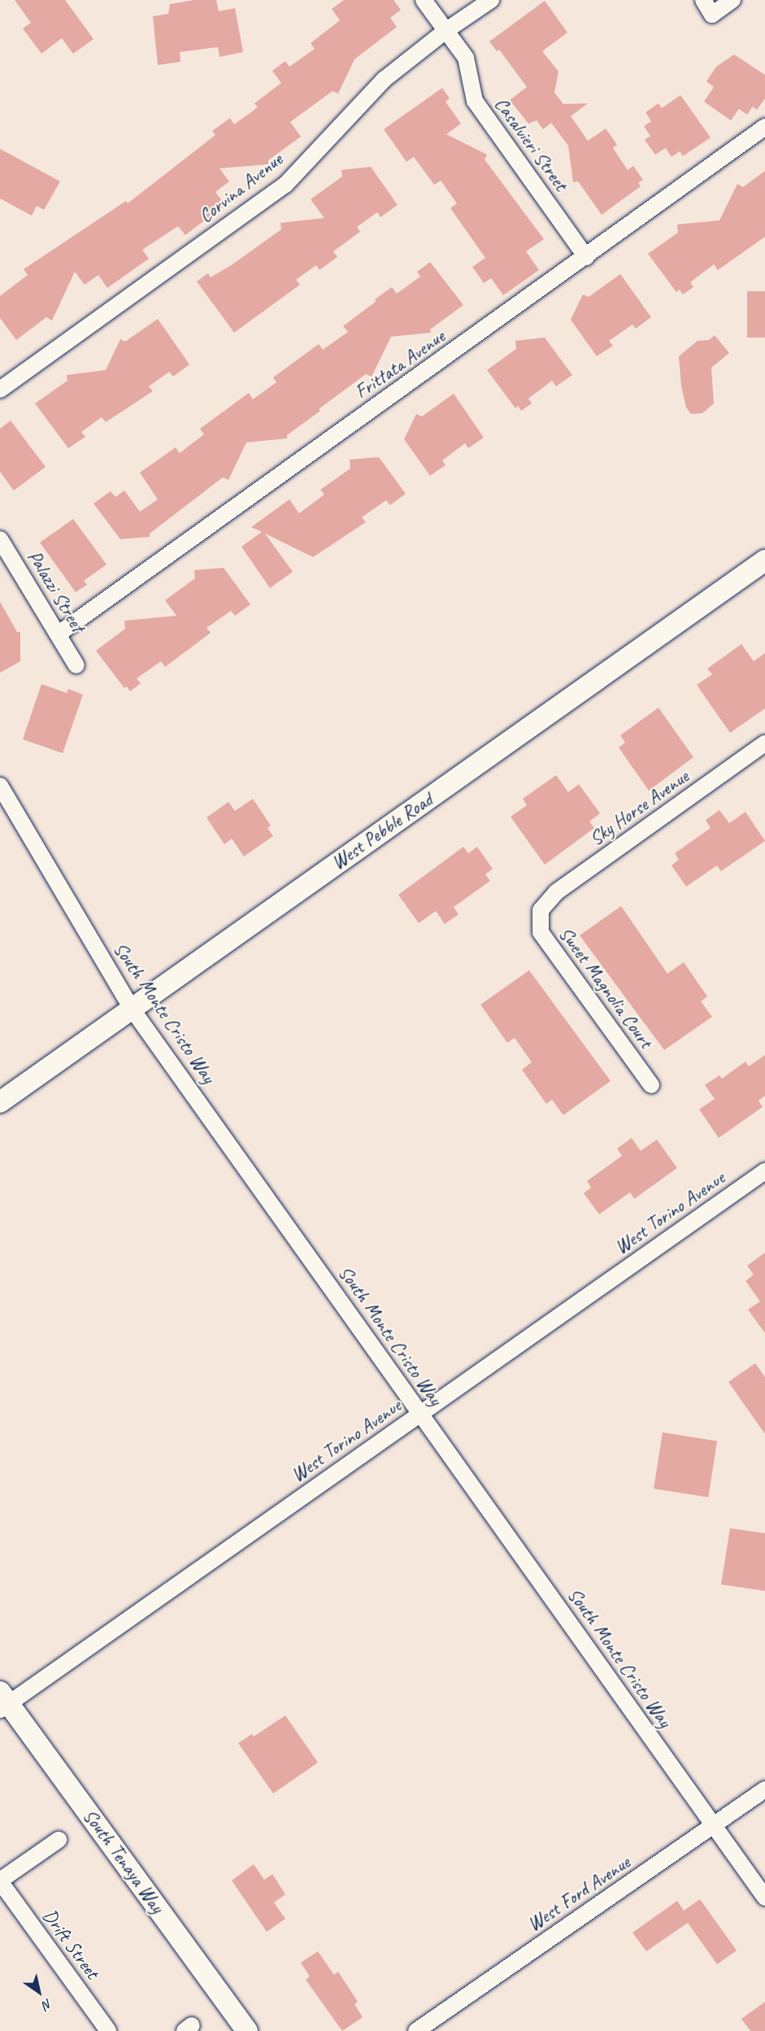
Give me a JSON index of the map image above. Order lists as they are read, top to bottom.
{
  "streets": {
    "street": [
      "Casalvieri Street",
      "Corvina Avenue",
      "Frittata Avenue",
      "Palazzi Street",
      "Sky Horse Avenue",
      "West Pebble Road",
      "Sweet Magnolia Court",
      "South Monte Cristo Way",
      "West Torino Avenue",
      "South Tenaya Way",
      "West Ford Avenue",
      "Drift Street"
    ]
  },
  "crossings": [
    ["Casalvieri Street", "Corvina Avenue"],
    ["Casalvieri Street", "Frittata Avenue"],
    ["Frittata Avenue", "Palazzi Street"],
    ["Sky Horse Avenue", "Sweet Magnolia Court"],
    ["West Pebble Road", "South Monte Cristo Way"],
    ["South Monte Cristo Way", "West Torino Avenue"],
    ["South Monte Cristo Way", "West Ford Avenue"],
    ["West Torino Avenue", "South Tenaya Way"]
  ],
  "north": "bottom right"
}
